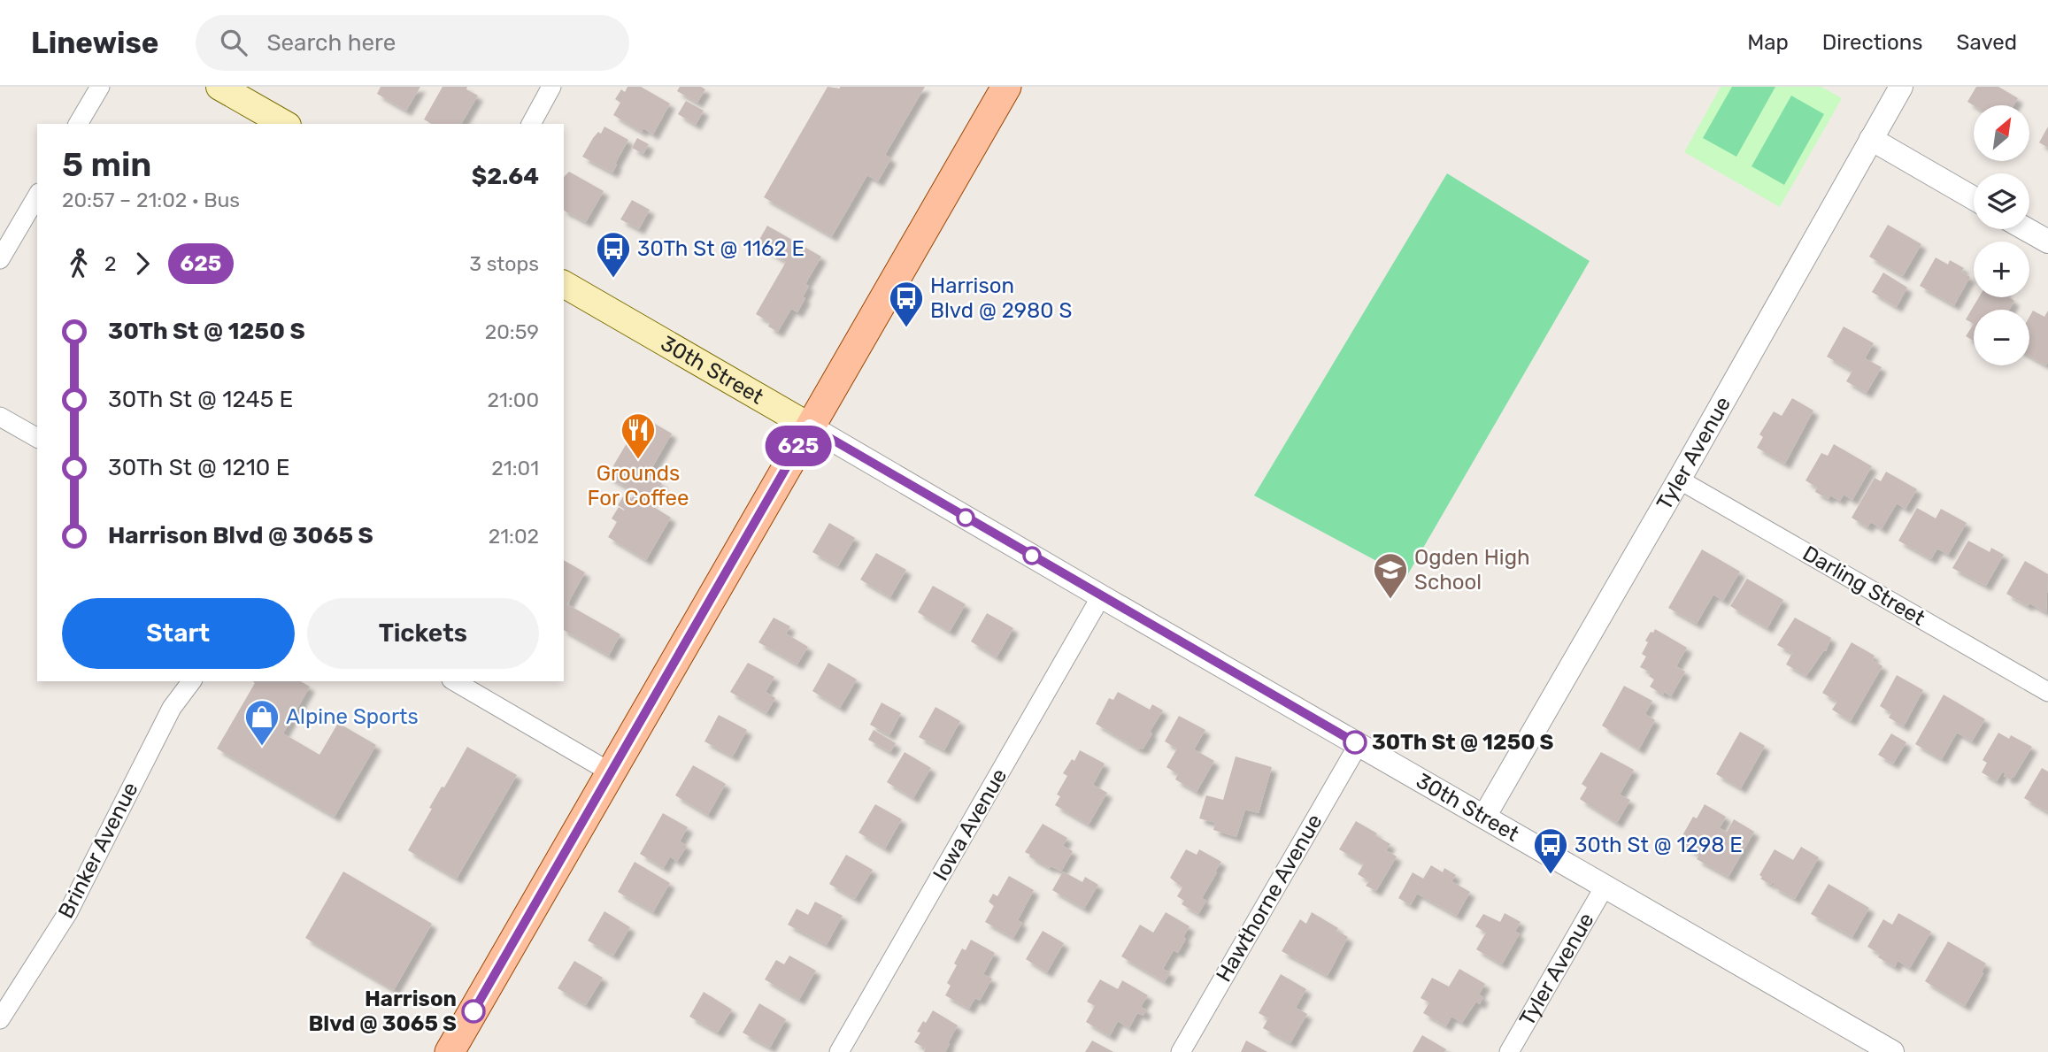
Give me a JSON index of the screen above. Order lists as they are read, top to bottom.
{
  "streets": {
    "main road": ["30th Street"],
    "street": [
      "Tyler Avenue",
      "Darling Street",
      "Iowa Avenue",
      "Brinker Avenue",
      "Hawthorne Avenue"
    ]
  },
  "crossings": [
    ["30th Street", "Tyler Avenue"],
    ["30th Street", "Iowa Avenue"],
    ["30th Street", "Hawthorne Avenue"],
    ["Tyler Avenue", "Darling Street"]
  ],
  "places": {
    "bus stop": ["30Th St @ 1162 E", "Harrison Blvd @ 2980 S", "30th St @ 1298 E"],
    "restaurant": ["Grounds For Coffee"],
    "school or university": ["Ogden High School"],
    "other": ["30Th St @ 1250 S", "Harrison Blvd @ 3065 S"],
    "shop": ["Alpine Sports"]
  },
  "lines": ["bus line 625"],
  "north": "top right",
  "page": {
    "header": "Linewise",
    "search": "Search here",
    "nav": ["Map", "Directions", "Saved"],
    "on_map": "625",
    "map_buttons": ["+", "−"],
    "heading": ["5 min", "20:57 – 21:02 · Bus", "$2.64"],
    "legs": ["2", "625", "3 stops"],
    "list": [
      {
        "name": "30Th St @ 1250 S",
        "value": "20:59"
      },
      {
        "name": "30Th St @ 1245 E",
        "value": "21:00"
      },
      {
        "name": "30Th St @ 1210 E",
        "value": "21:01"
      },
      {
        "name": "Harrison Blvd @ 3065 S",
        "value": "21:02"
      }
    ],
    "buttons": ["Start", "Tickets"]
  }
}
